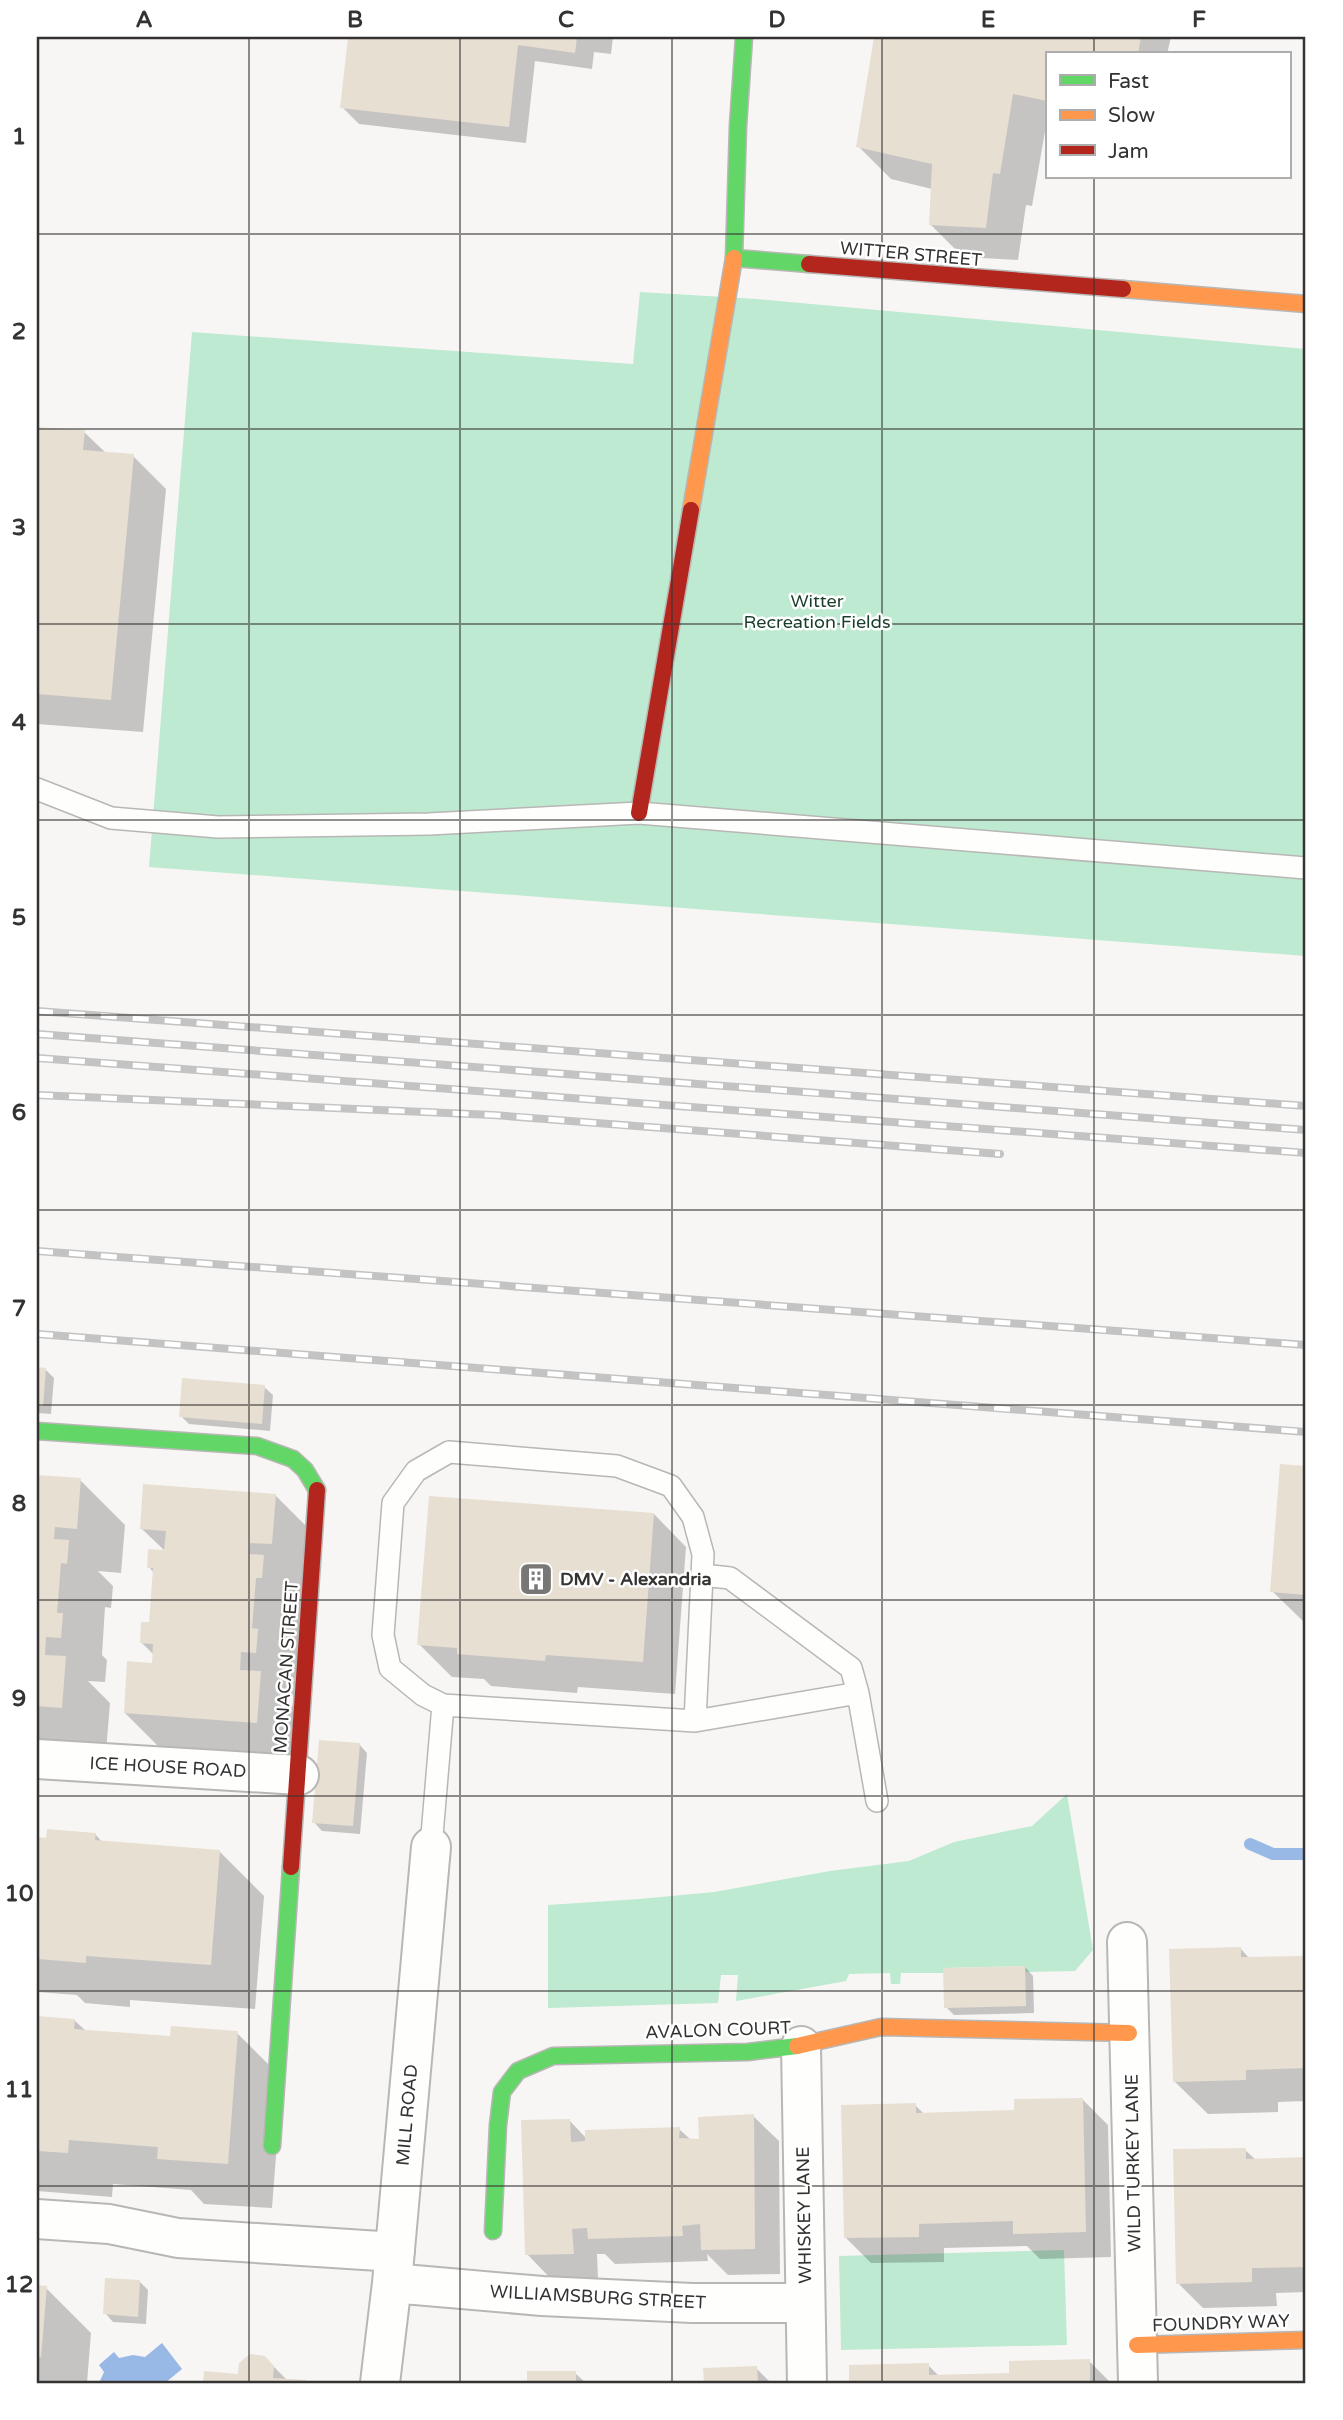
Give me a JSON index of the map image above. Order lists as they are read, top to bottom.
{
  "streets": {
    "street": [
      "WITTER STREET",
      "MONACAN STREET",
      "ICE HOUSE ROAD",
      "AVALON COURT",
      "MILL ROAD",
      "WILD TURKEY LANE",
      "WHISKEY LANE",
      "WILLIAMSBURG STREET",
      "FOUNDRY WAY"
    ]
  },
  "crossings": [
    ["MONACAN STREET", "ICE HOUSE ROAD"],
    ["AVALON COURT", "WILD TURKEY LANE"],
    ["AVALON COURT", "WHISKEY LANE"],
    ["MILL ROAD", "WILLIAMSBURG STREET"],
    ["WILD TURKEY LANE", "FOUNDRY WAY"],
    ["WHISKEY LANE", "WILLIAMSBURG STREET"]
  ],
  "parks": ["Witter Recreation Fields"],
  "places": {
    "building": ["DMV - Alexandria"]
  },
  "legend": ["Fast", "Slow", "Jam"],
  "grid": {
    "columns": [
      "A",
      "B",
      "C",
      "D",
      "E",
      "F"
    ],
    "rows": [
      "1",
      "2",
      "3",
      "4",
      "5",
      "6",
      "7",
      "8",
      "9",
      "10",
      "11",
      "12"
    ]
  }
}
